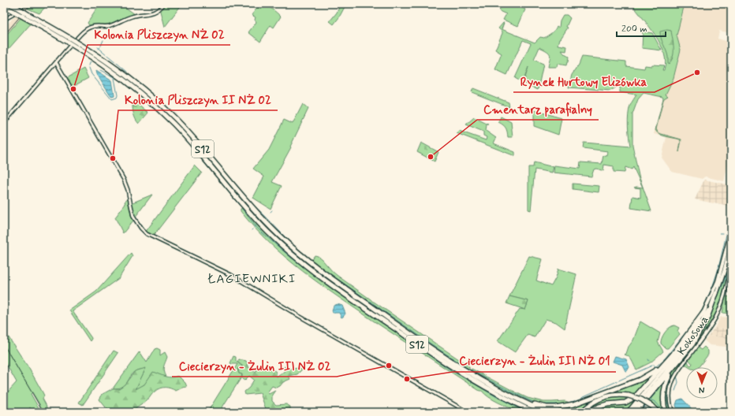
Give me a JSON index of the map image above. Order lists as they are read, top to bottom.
{
  "streets": {
    "highway": ["S12"],
    "street": ["Kokosowa"]
  },
  "districts": ["ŁAGIEWNIKI"],
  "places": [
    "Rynek Hurtowy Elizówka",
    "Kolonia Pliszczyn NŻ 02",
    "Cmentarz parafialny",
    "Kolonia Pliszczyn II NŻ 02",
    "Ciecierzyn - Żulin III NŻ 02",
    "Ciecierzyn - Żulin III NŻ 01"
  ],
  "scale_bar": "200 m",
  "north": "bottom"
}
